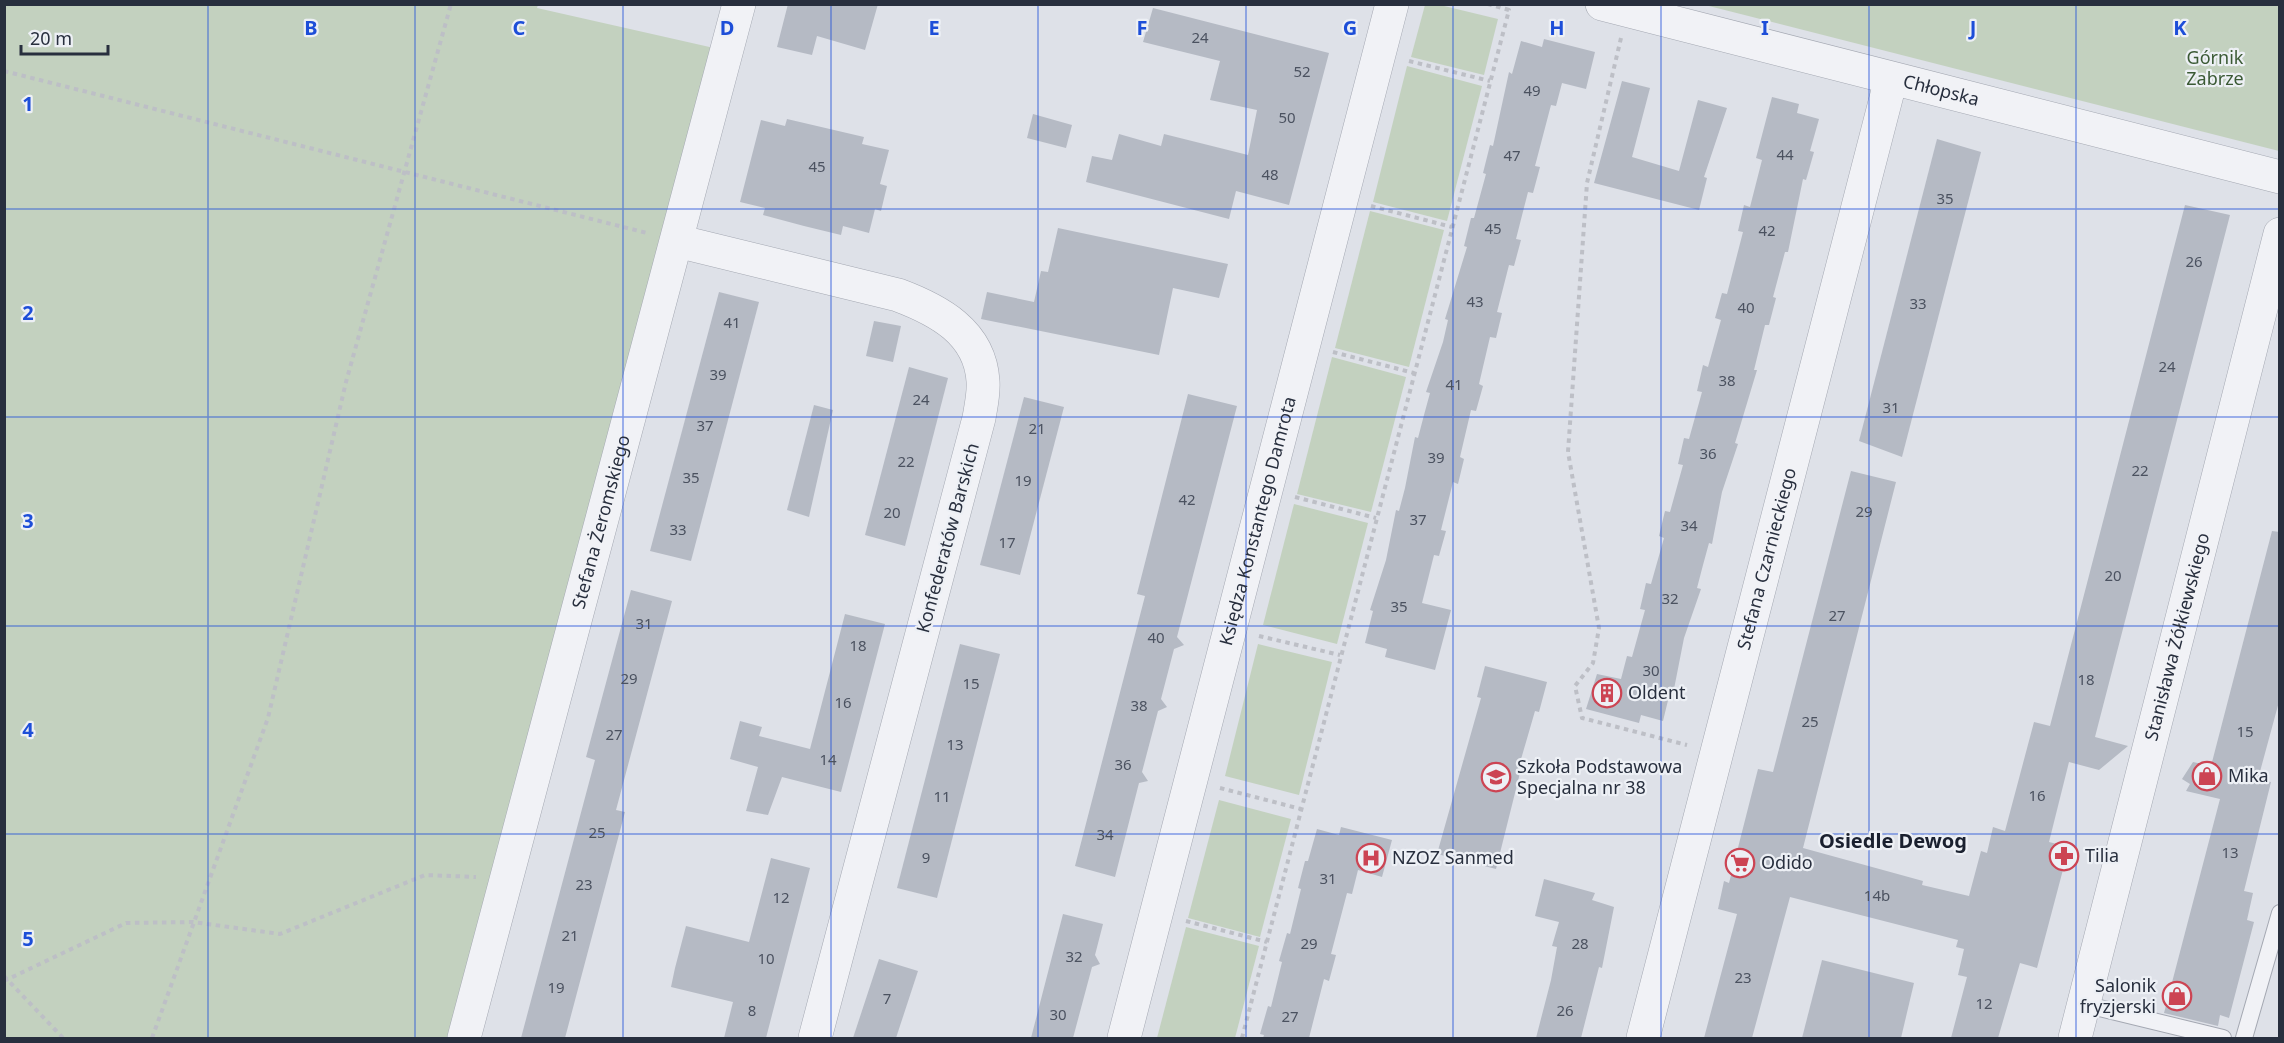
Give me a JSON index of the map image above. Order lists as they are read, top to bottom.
{
  "streets": {
    "street": [
      "Chłopska",
      "Stefana Żeromskiego",
      "Księdza Konstantego Damrota",
      "Konfederatów Barskich",
      "Stefana Czarnieckiego",
      "Stanisława Żółkiewskiego"
    ]
  },
  "crossings": [
    ["Chłopska", "Stefana Czarnieckiego"],
    ["Stefana Żeromskiego", "Konfederatów Barskich"]
  ],
  "districts": ["Osiedle Dewog"],
  "parks": ["Górnik Zabrze"],
  "places": {
    "building": ["Oldent"],
    "shop": ["Mika", "Salonik fryzjerski"],
    "school or university": ["Szkoła Podstawowa Specjalna nr 38"],
    "pharmacy": ["Tilia"],
    "hospital": ["NZOZ Sanmed"],
    "supermarket": ["Odido"]
  },
  "house_numbers": [
    "24",
    "52",
    "49",
    "50",
    "44",
    "47",
    "45",
    "48",
    "35",
    "45",
    "42",
    "26",
    "43",
    "33",
    "40",
    "41",
    "24",
    "39",
    "38",
    "41",
    "24",
    "31",
    "37",
    "21",
    "36",
    "39",
    "22",
    "22",
    "35",
    "19",
    "42",
    "29",
    "20",
    "37",
    "34",
    "33",
    "17",
    "20",
    "32",
    "35",
    "27",
    "31",
    "40",
    "18",
    "30",
    "29",
    "18",
    "15",
    "16",
    "38",
    "25",
    "15",
    "27",
    "13",
    "14",
    "36",
    "16",
    "11",
    "25",
    "34",
    "13",
    "9",
    "31",
    "23",
    "14b",
    "12",
    "21",
    "29",
    "28",
    "32",
    "10",
    "23",
    "19",
    "7",
    "12",
    "8",
    "26",
    "30",
    "27"
  ],
  "scale_bar": "20 m",
  "grid": {
    "columns": [
      "B",
      "C",
      "D",
      "E",
      "F",
      "G",
      "H",
      "I",
      "J",
      "K"
    ],
    "rows": [
      "1",
      "2",
      "3",
      "4",
      "5"
    ]
  }
}
